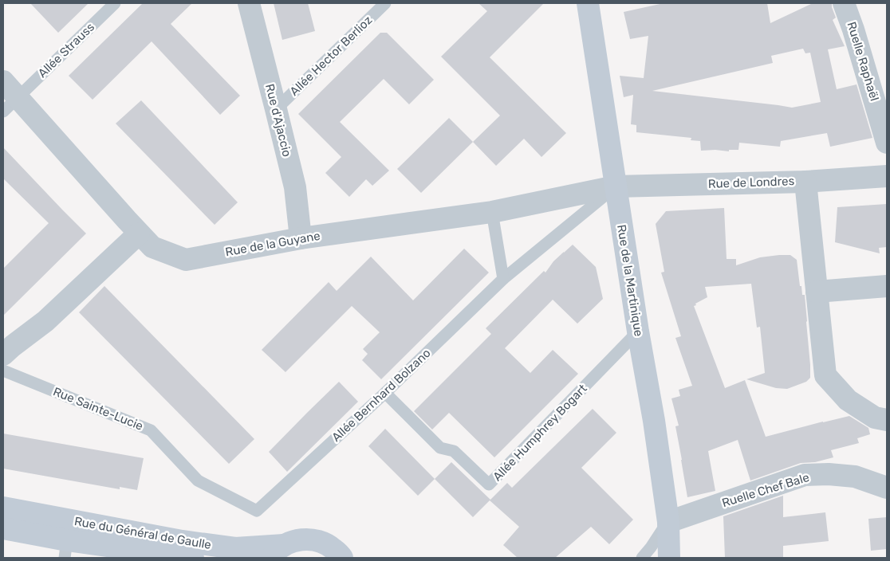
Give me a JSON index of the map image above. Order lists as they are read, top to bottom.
{
  "streets": {
    "street": [
      "Ruelle Raphaël",
      "Rue d'Ajaccio",
      "Rue de Londres",
      "Rue de la Guyane",
      "Rue de la Martinique",
      "Ruelle Chef Bale",
      "Rue du Général de Gaulle"
    ],
    "lane": [
      "Allée Strauss",
      "Allée Hector Berlioz",
      "Allée Bernhard Bolzano",
      "Rue Sainte-Lucie",
      "Allée Humphrey Bogart"
    ]
  },
  "crossings": [
    ["Allée Strauss", "Rue de la Guyane"],
    ["Allée Hector Berlioz", "Rue d'Ajaccio"],
    ["Rue d'Ajaccio", "Rue de la Guyane"],
    ["Rue de Londres", "Rue de la Guyane"],
    ["Rue de Londres", "Rue de la Martinique"],
    ["Rue de Londres", "Allée Bernhard Bolzano"],
    ["Rue de la Guyane", "Rue de la Martinique"],
    ["Rue de la Guyane", "Allée Bernhard Bolzano"],
    ["Rue de la Martinique", "Allée Bernhard Bolzano"],
    ["Rue de la Martinique", "Allée Humphrey Bogart"],
    ["Rue de la Martinique", "Ruelle Chef Bale"],
    ["Allée Bernhard Bolzano", "Rue Sainte-Lucie"],
    ["Allée Bernhard Bolzano", "Allée Humphrey Bogart"]
  ]
}
